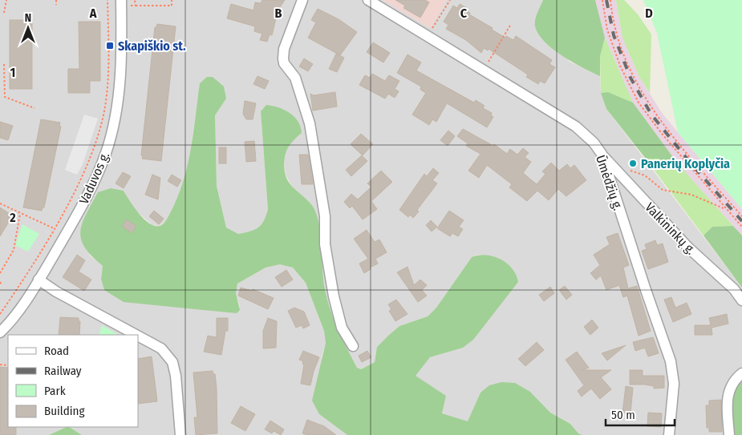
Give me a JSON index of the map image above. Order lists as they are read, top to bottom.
{
  "streets": {
    "street": ["Vaduvos g.", "Ūmėdžių g.", "Valkininkų g."]
  },
  "crossings": [
    ["Ūmėdžių g.", "Valkininkų g."]
  ],
  "places": {
    "transit": ["Skapiškio st."],
    "other": ["Panerių Koplyčia"]
  },
  "legend": [
    "Road",
    "Railway",
    "Park",
    "Building"
  ],
  "scale_bar": "50 m",
  "north": "top",
  "grid": {
    "columns": [
      "A",
      "B",
      "C",
      "D"
    ],
    "rows": ["1", "2"]
  }
}
